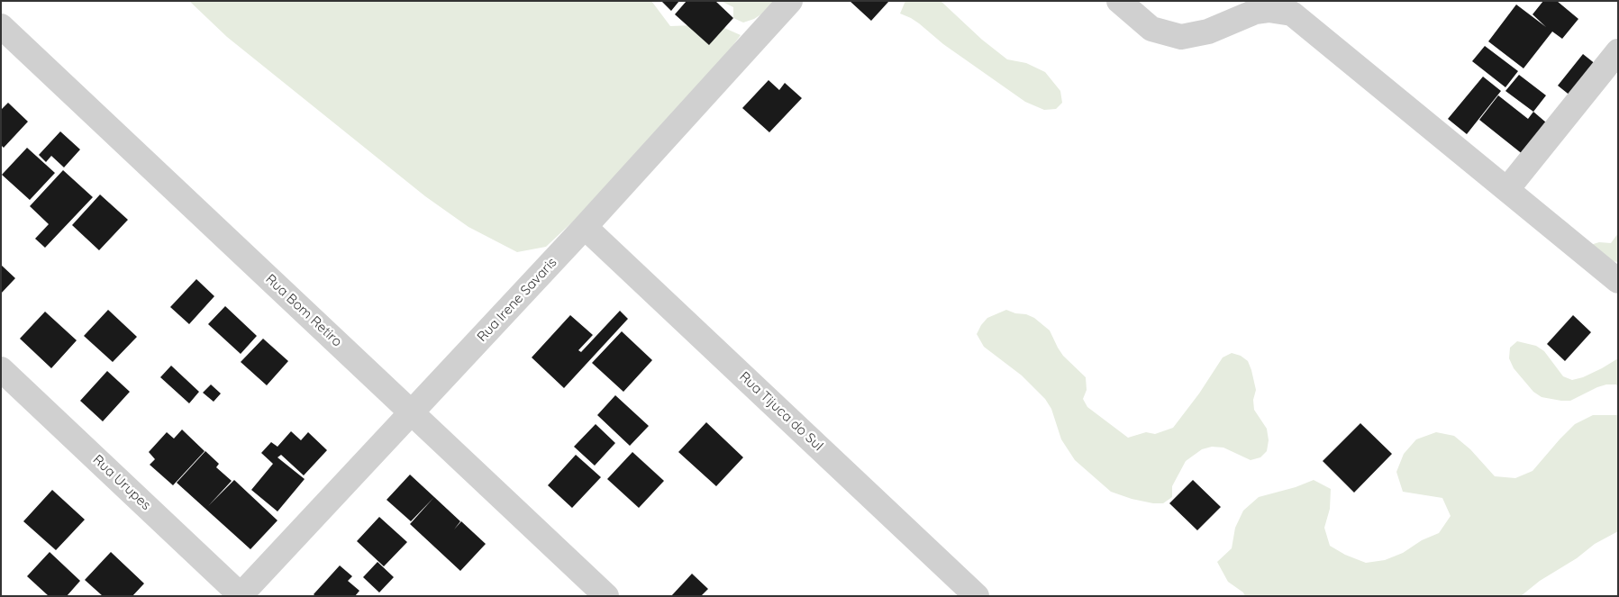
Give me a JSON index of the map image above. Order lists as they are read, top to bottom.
{
  "streets": {
    "street": [
      "Rua Irene Savaris",
      "Rua Bom Retiro",
      "Rua Tijuca do Sul",
      "Rua Urupes"
    ]
  },
  "crossings": [
    ["Rua Irene Savaris", "Rua Bom Retiro"],
    ["Rua Irene Savaris", "Rua Tijuca do Sul"],
    ["Rua Irene Savaris", "Rua Urupes"]
  ]
}
